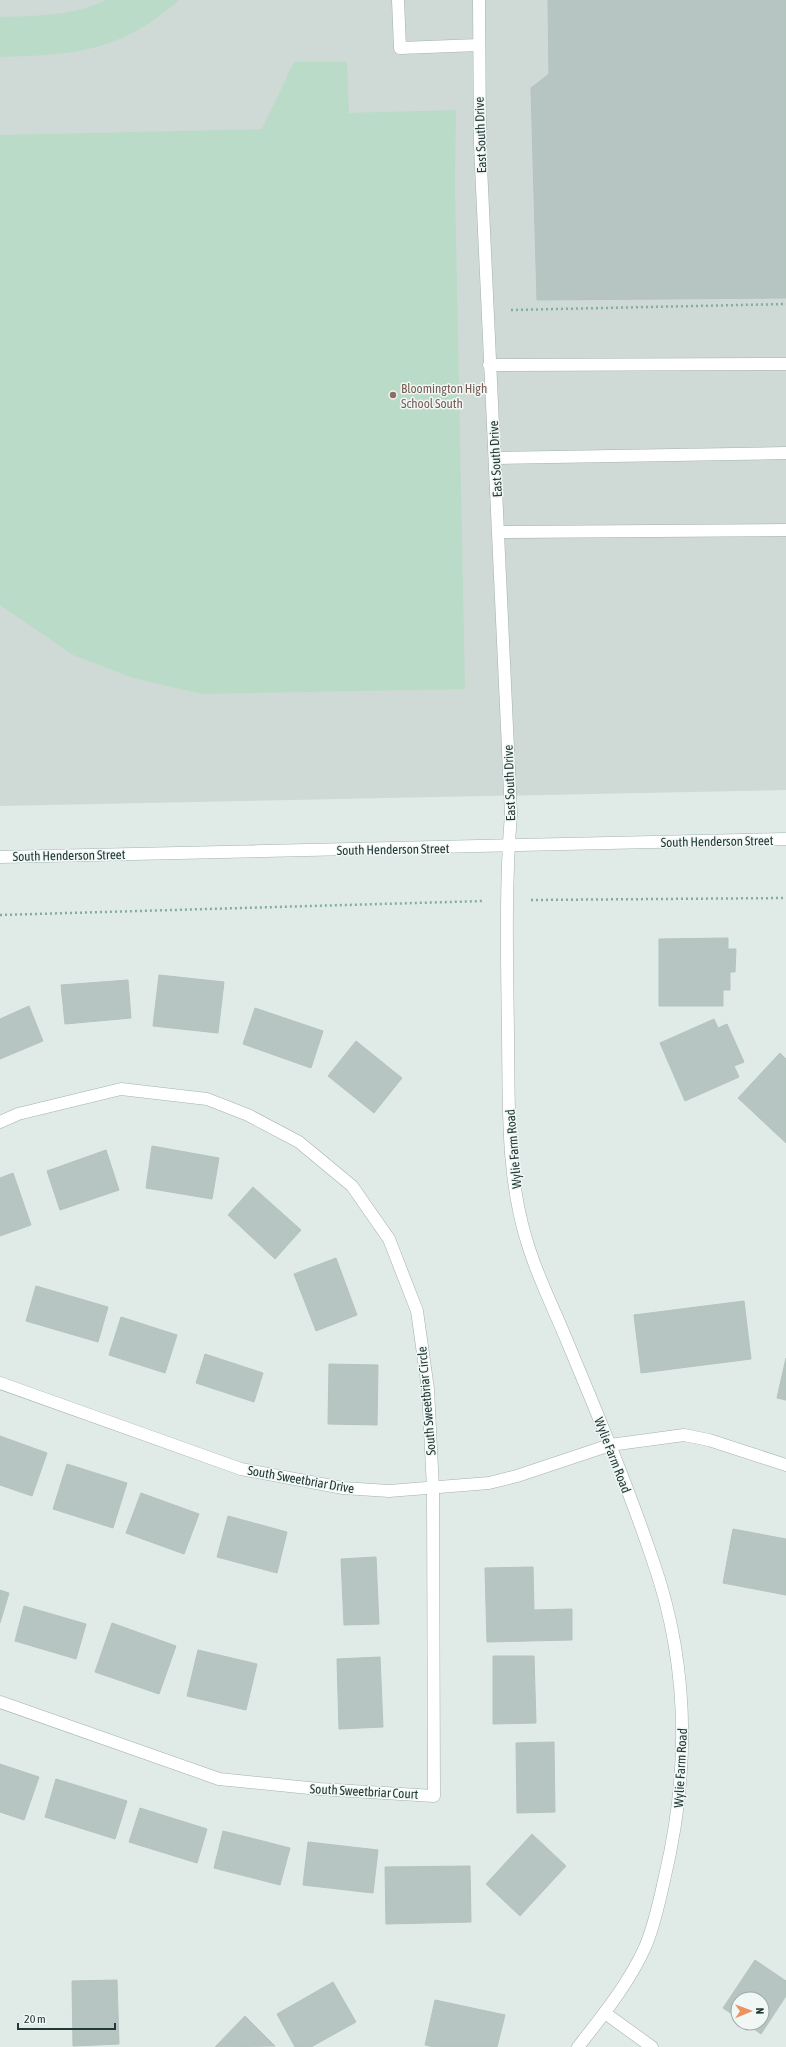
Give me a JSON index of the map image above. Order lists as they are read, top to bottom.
{
  "streets": {
    "street": [
      "East South Drive",
      "South Henderson Street",
      "Wylie Farm Road",
      "South Sweetbriar Circle",
      "South Sweetbriar Drive",
      "South Sweetbriar Court"
    ]
  },
  "crossings": [
    ["East South Drive", "South Henderson Street"],
    ["East South Drive", "Wylie Farm Road"],
    ["South Henderson Street", "Wylie Farm Road"],
    ["Wylie Farm Road", "South Sweetbriar Drive"],
    ["South Sweetbriar Circle", "South Sweetbriar Drive"],
    ["South Sweetbriar Circle", "South Sweetbriar Court"],
    ["South Sweetbriar Drive", "South Sweetbriar Court"]
  ],
  "places": ["Bloomington High School South"],
  "scale_bar": "20 m",
  "north": "right"
}
